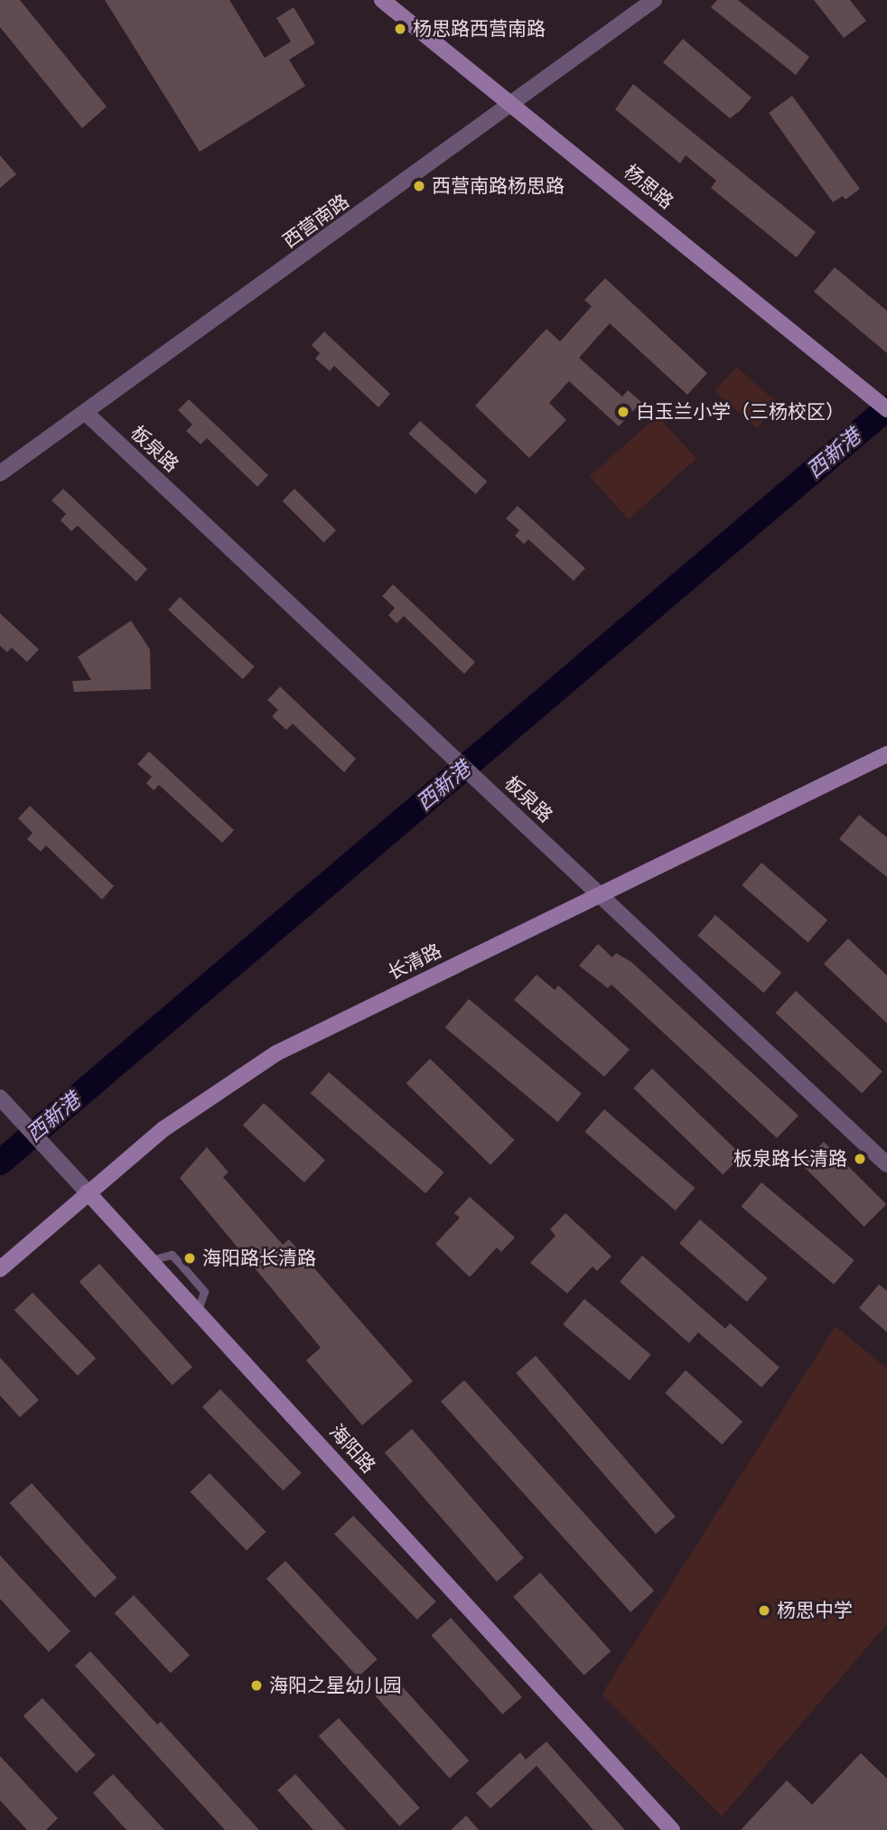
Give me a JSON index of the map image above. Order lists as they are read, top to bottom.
{
  "streets": {
    "street": [
      "杨思路",
      "西营南路",
      "板泉路",
      "长清路",
      "海阳路"
    ]
  },
  "crossings": [
    ["杨思路", "西营南路"],
    ["西营南路", "板泉路"],
    ["板泉路", "长清路"],
    ["长清路", "海阳路"]
  ],
  "water": ["西新港"],
  "places": [
    "杨思路西营南路",
    "西营南路杨思路",
    "白玉兰小学（三杨校区）",
    "板泉路长清路",
    "海阳路长清路",
    "杨思中学",
    "海阳之星幼儿园"
  ]
}
